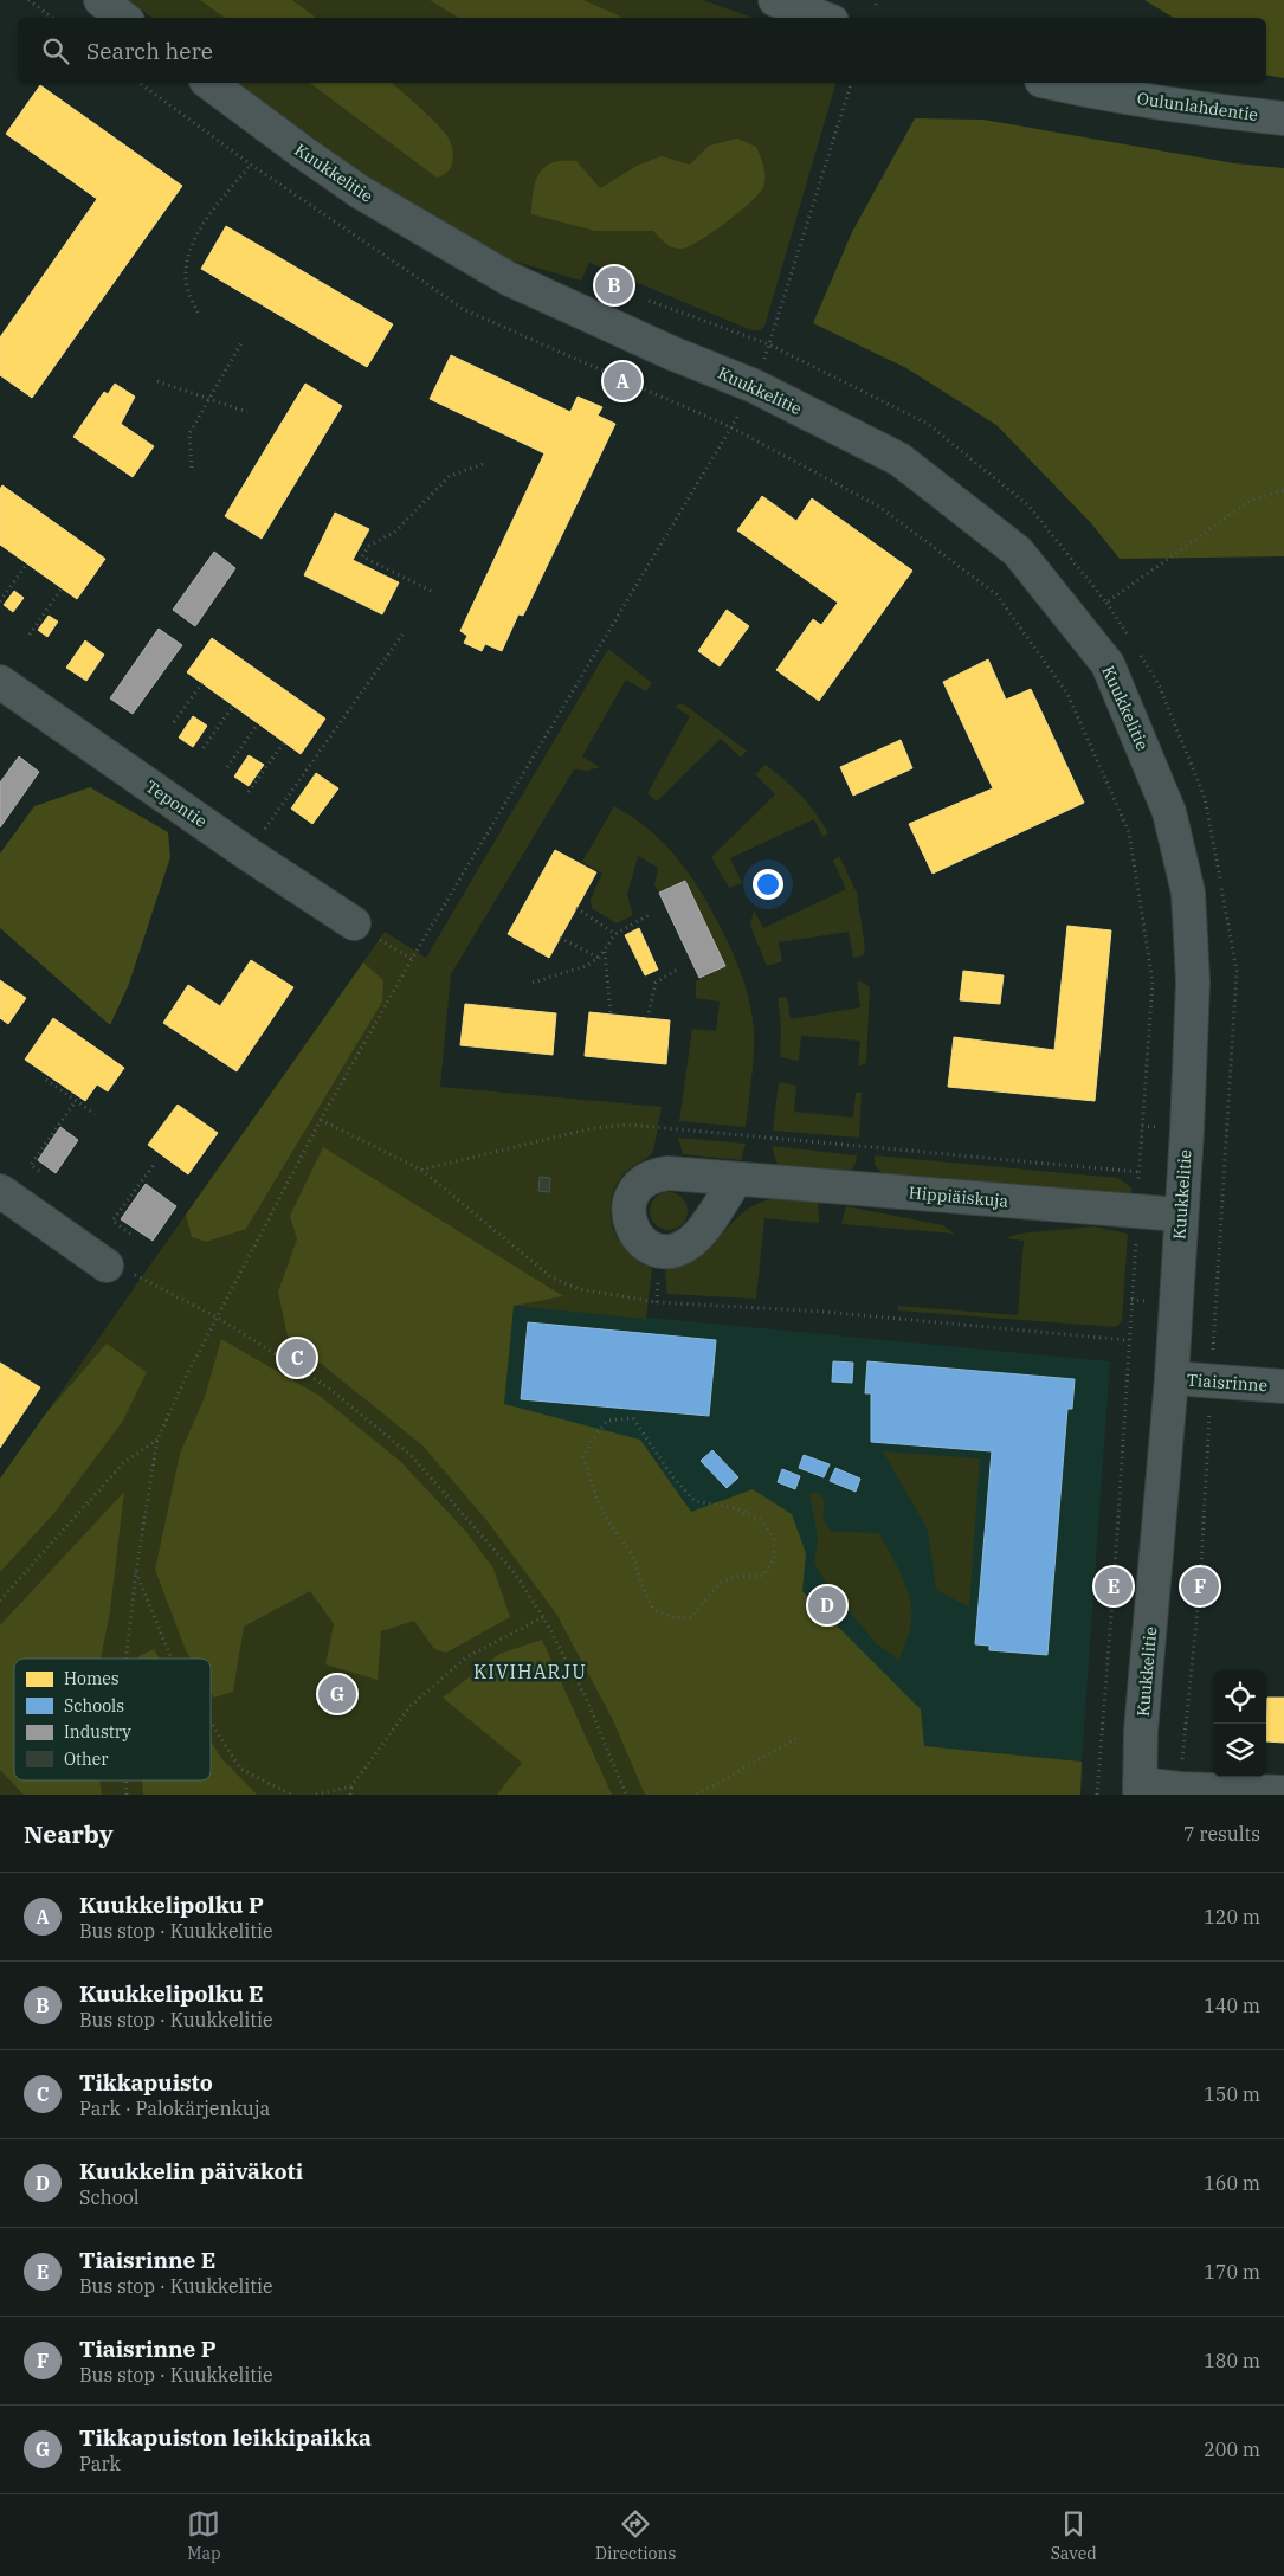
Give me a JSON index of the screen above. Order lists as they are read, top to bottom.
{
  "streets": {
    "main road": ["Oulunlahdentie"],
    "street": [
      "Kuukkelitie",
      "Tepontie",
      "Hippiäiskuja",
      "Tiaisrinne"
    ]
  },
  "crossings": [
    ["Kuukkelitie", "Hippiäiskuja"],
    ["Kuukkelitie", "Tiaisrinne"]
  ],
  "districts": ["KIVIHARJU"],
  "legend": [
    "Homes",
    "Schools",
    "Industry",
    "Other"
  ],
  "page": {
    "search": "Search here",
    "pins": [
      "B",
      "A",
      "C",
      "E",
      "F",
      "D",
      "G"
    ],
    "heading": ["Nearby", "7 results"],
    "list": [
      {
        "mark": "A",
        "name": "Kuukkelipolku P",
        "note": "Bus stop · Kuukkelitie",
        "value": "120 m"
      },
      {
        "mark": "B",
        "name": "Kuukkelipolku E",
        "note": "Bus stop · Kuukkelitie",
        "value": "140 m"
      },
      {
        "mark": "C",
        "name": "Tikkapuisto",
        "note": "Park · Palokärjenkuja",
        "value": "150 m"
      },
      {
        "mark": "D",
        "name": "Kuukkelin päiväkoti",
        "note": "School",
        "value": "160 m"
      },
      {
        "mark": "E",
        "name": "Tiaisrinne E",
        "note": "Bus stop · Kuukkelitie",
        "value": "170 m"
      },
      {
        "mark": "F",
        "name": "Tiaisrinne P",
        "note": "Bus stop · Kuukkelitie",
        "value": "180 m"
      },
      {
        "mark": "G",
        "name": "Tikkapuiston leikkipaikka",
        "note": "Park",
        "value": "200 m"
      }
    ],
    "nav": ["Map", "Directions", "Saved"]
  }
}
